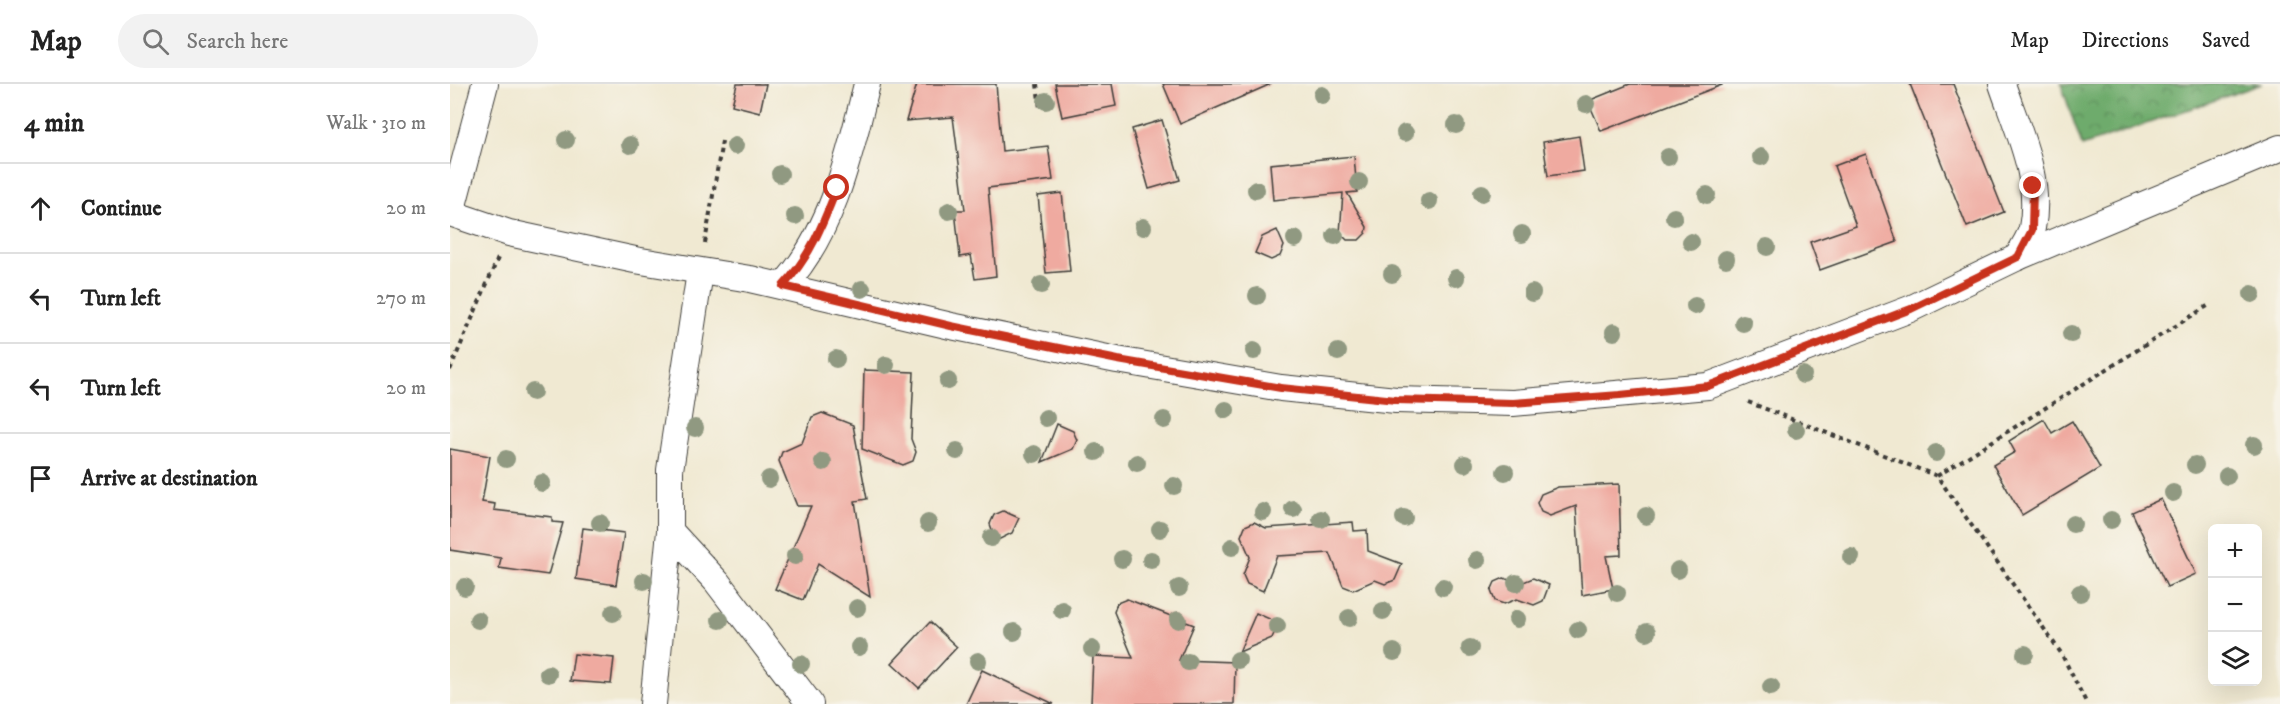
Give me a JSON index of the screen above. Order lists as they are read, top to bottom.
{
  "page": {
    "header": "Map",
    "search": "Search here",
    "nav": ["Map", "Directions", "Saved"],
    "heading": ["4 min", "Walk · 310 m"],
    "list": [
      ["Continue", "20 m"],
      ["Turn left", "270 m"],
      ["Turn left", "20 m"],
      "Arrive at destination"
    ],
    "map_buttons": ["+", "−"]
  }
}
